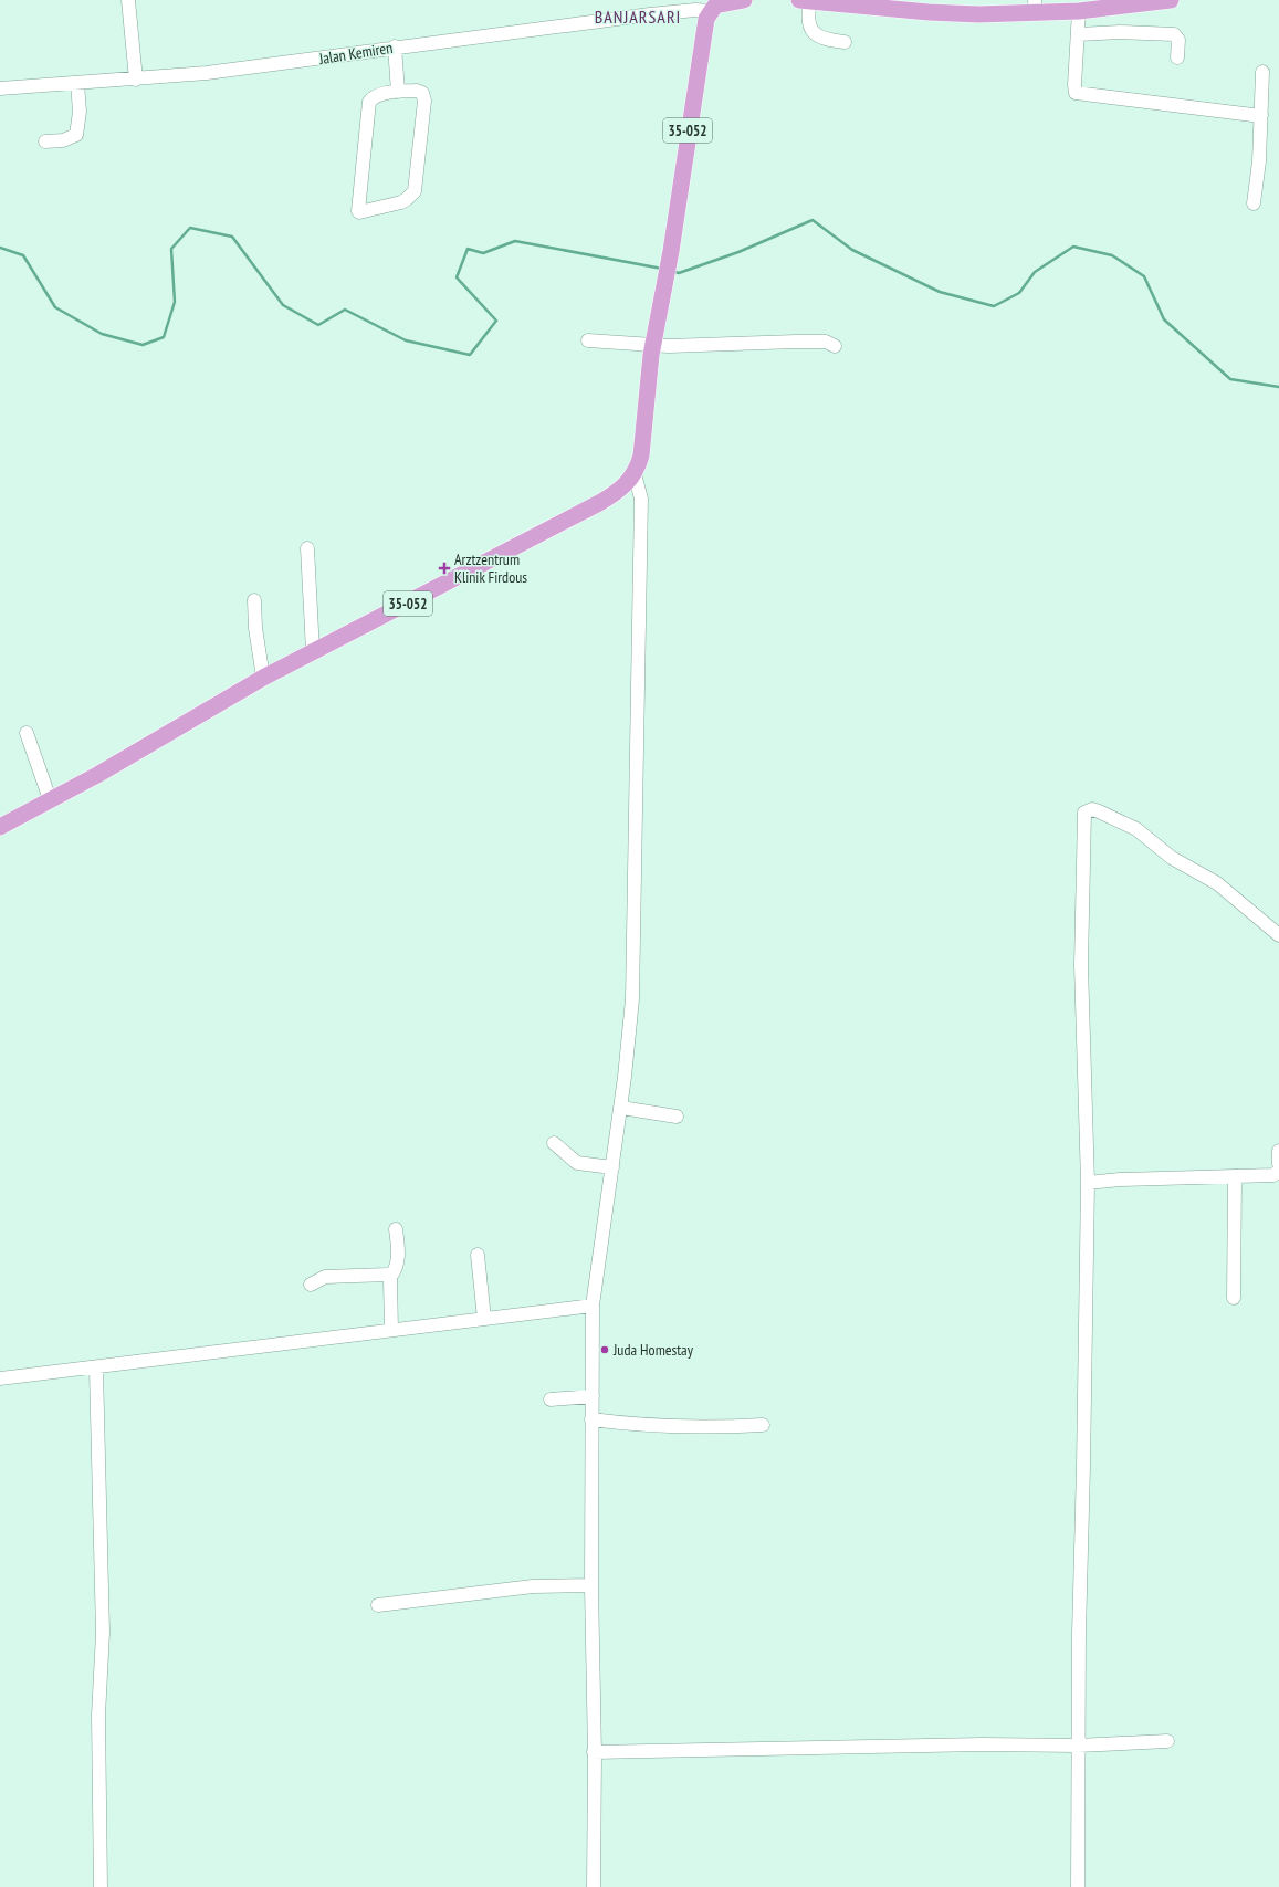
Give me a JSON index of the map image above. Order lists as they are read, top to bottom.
{
  "streets": {
    "main road": ["35-052"],
    "street": ["Jalan Kemiren"]
  },
  "crossings": [
    ["Jalan Kemiren", "35-052"]
  ],
  "districts": ["BANJARSARI"],
  "places": {
    "health": ["Arztzentrum Klinik Firdous"],
    "other": ["Juda Homestay"]
  }
}
